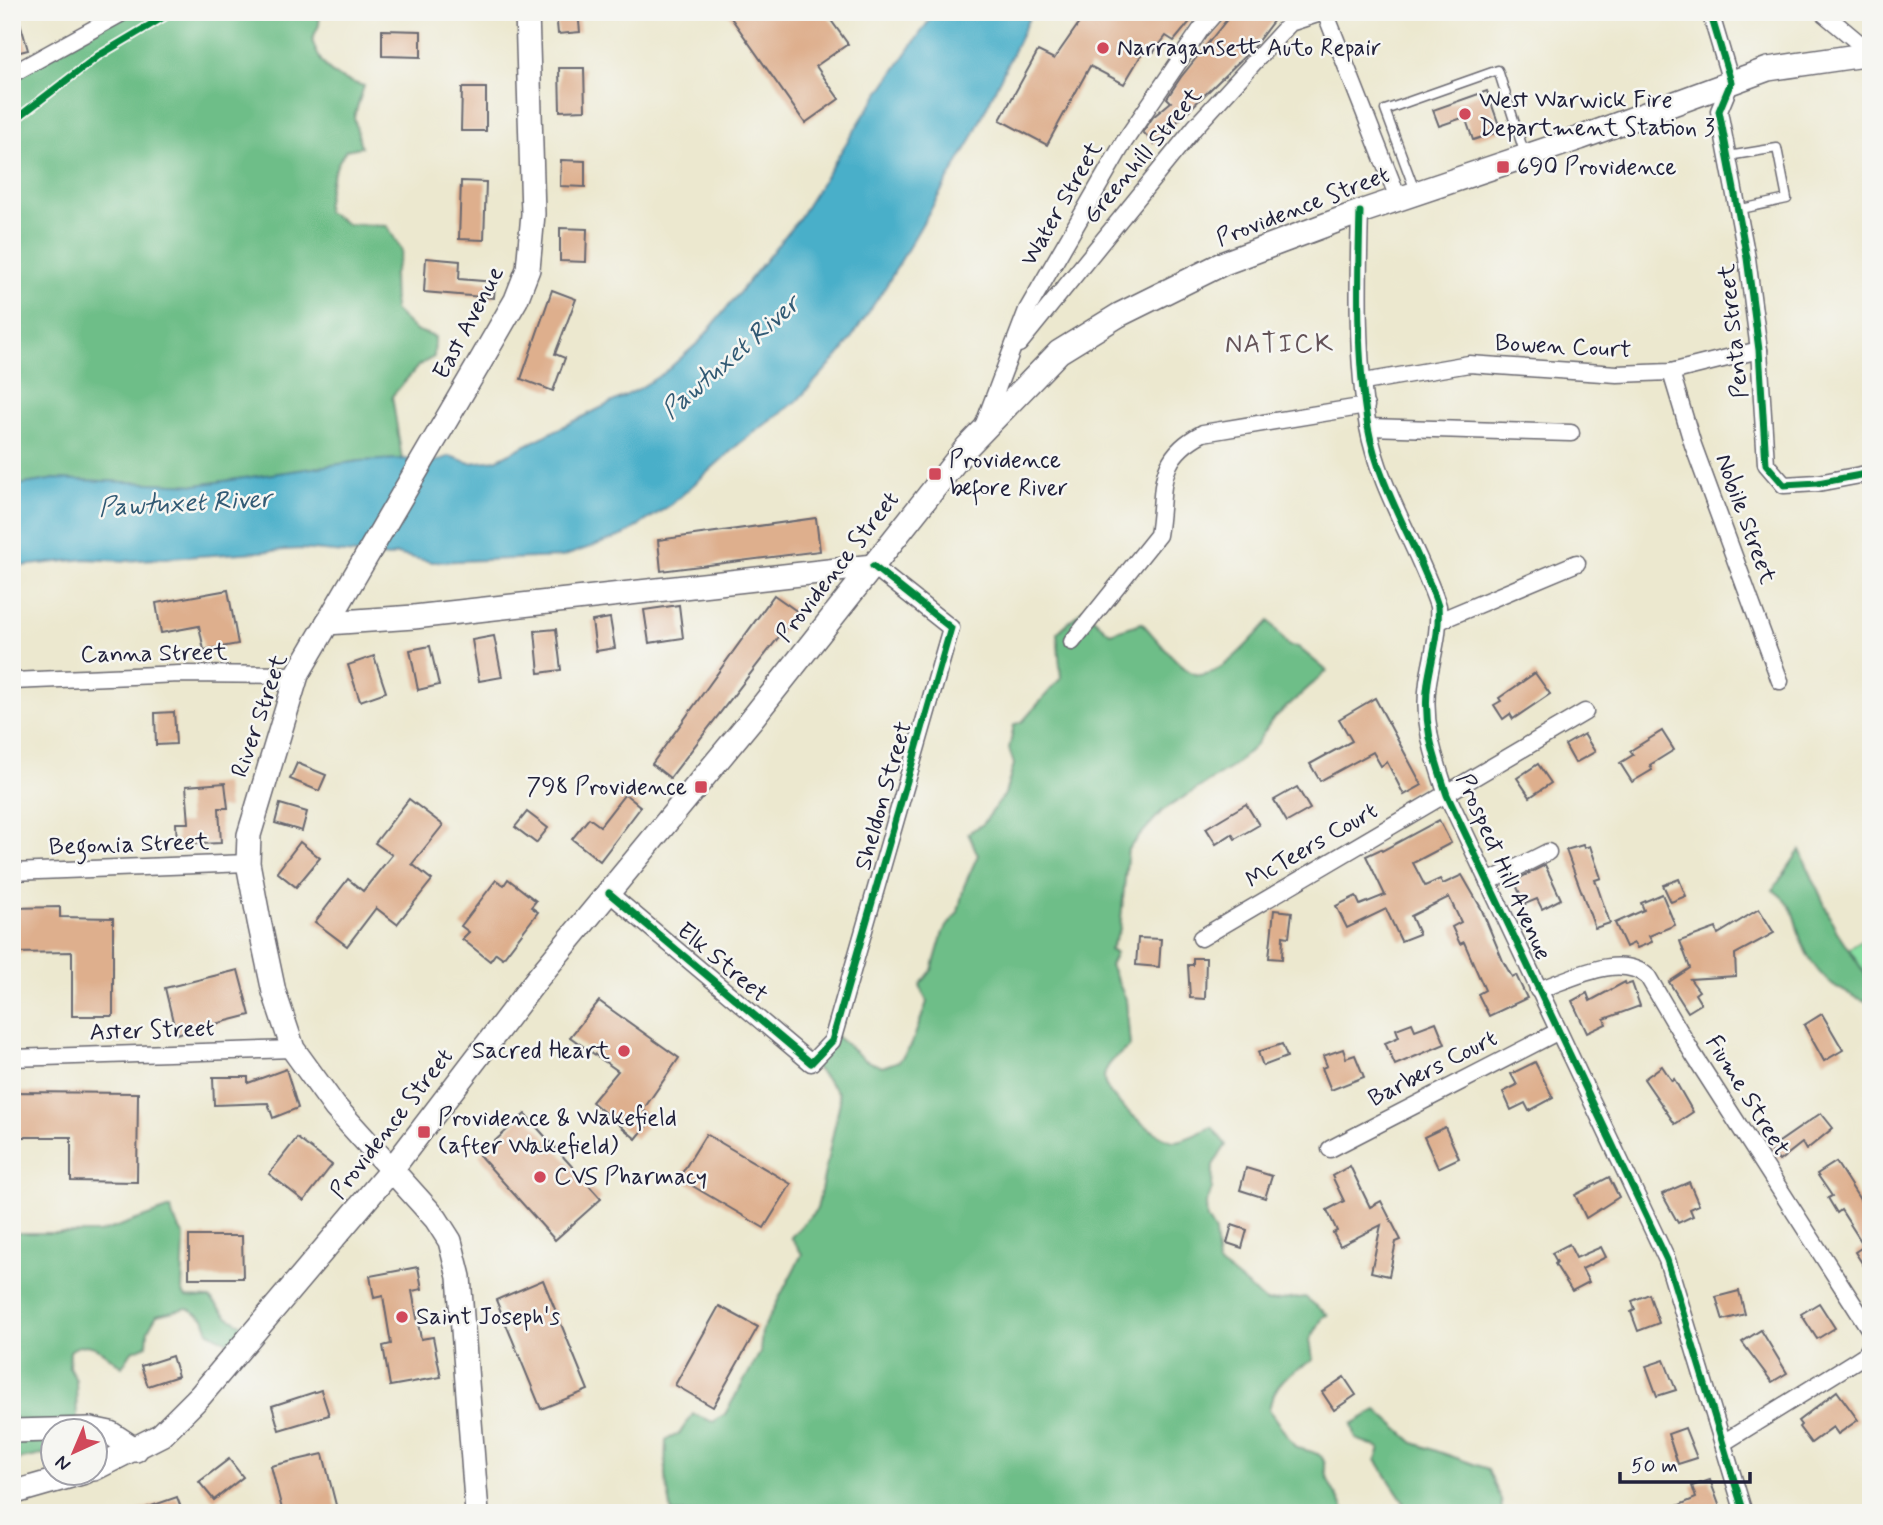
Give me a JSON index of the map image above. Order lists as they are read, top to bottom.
{
  "streets": {
    "main road": ["Providence Street", "East Avenue", "River Street"],
    "street": [
      "Greenhill Street",
      "Water Street",
      "Penta Street",
      "Bowen Court",
      "Nobile Street",
      "Canna Street",
      "Sheldon Street",
      "Begonia Street",
      "McTeers Court",
      "Prospect Hill Avenue",
      "Elk Street",
      "Aster Street",
      "Barbers Court",
      "Fiume Street"
    ]
  },
  "crossings": [
    ["Greenhill Street", "Water Street"],
    ["Water Street", "Providence Street"],
    ["Providence Street", "Penta Street"],
    ["Providence Street", "River Street"],
    ["Providence Street", "Sheldon Street"],
    ["Providence Street", "Prospect Hill Avenue"],
    ["Providence Street", "Elk Street"],
    ["East Avenue", "River Street"],
    ["Penta Street", "Bowen Court"],
    ["Bowen Court", "Nobile Street"],
    ["Bowen Court", "Prospect Hill Avenue"],
    ["Canna Street", "River Street"],
    ["River Street", "Begonia Street"],
    ["River Street", "Aster Street"],
    ["Sheldon Street", "Elk Street"],
    ["McTeers Court", "Prospect Hill Avenue"],
    ["Prospect Hill Avenue", "Barbers Court"],
    ["Prospect Hill Avenue", "Fiume Street"]
  ],
  "districts": ["NATICK"],
  "water": ["Pawtuxet River"],
  "places": {
    "other": [
      "Narragansett Auto Repair",
      "West Warwick Fire Department Station 3",
      "Sacred Heart",
      "CVS Pharmacy",
      "Saint Joseph's"
    ],
    "transit": [
      "690 Providence",
      "Providence before River",
      "798 Providence",
      "Providence & Wakefield (after Wakefield)"
    ]
  },
  "scale_bar": "50 m",
  "north": "bottom left"
}
